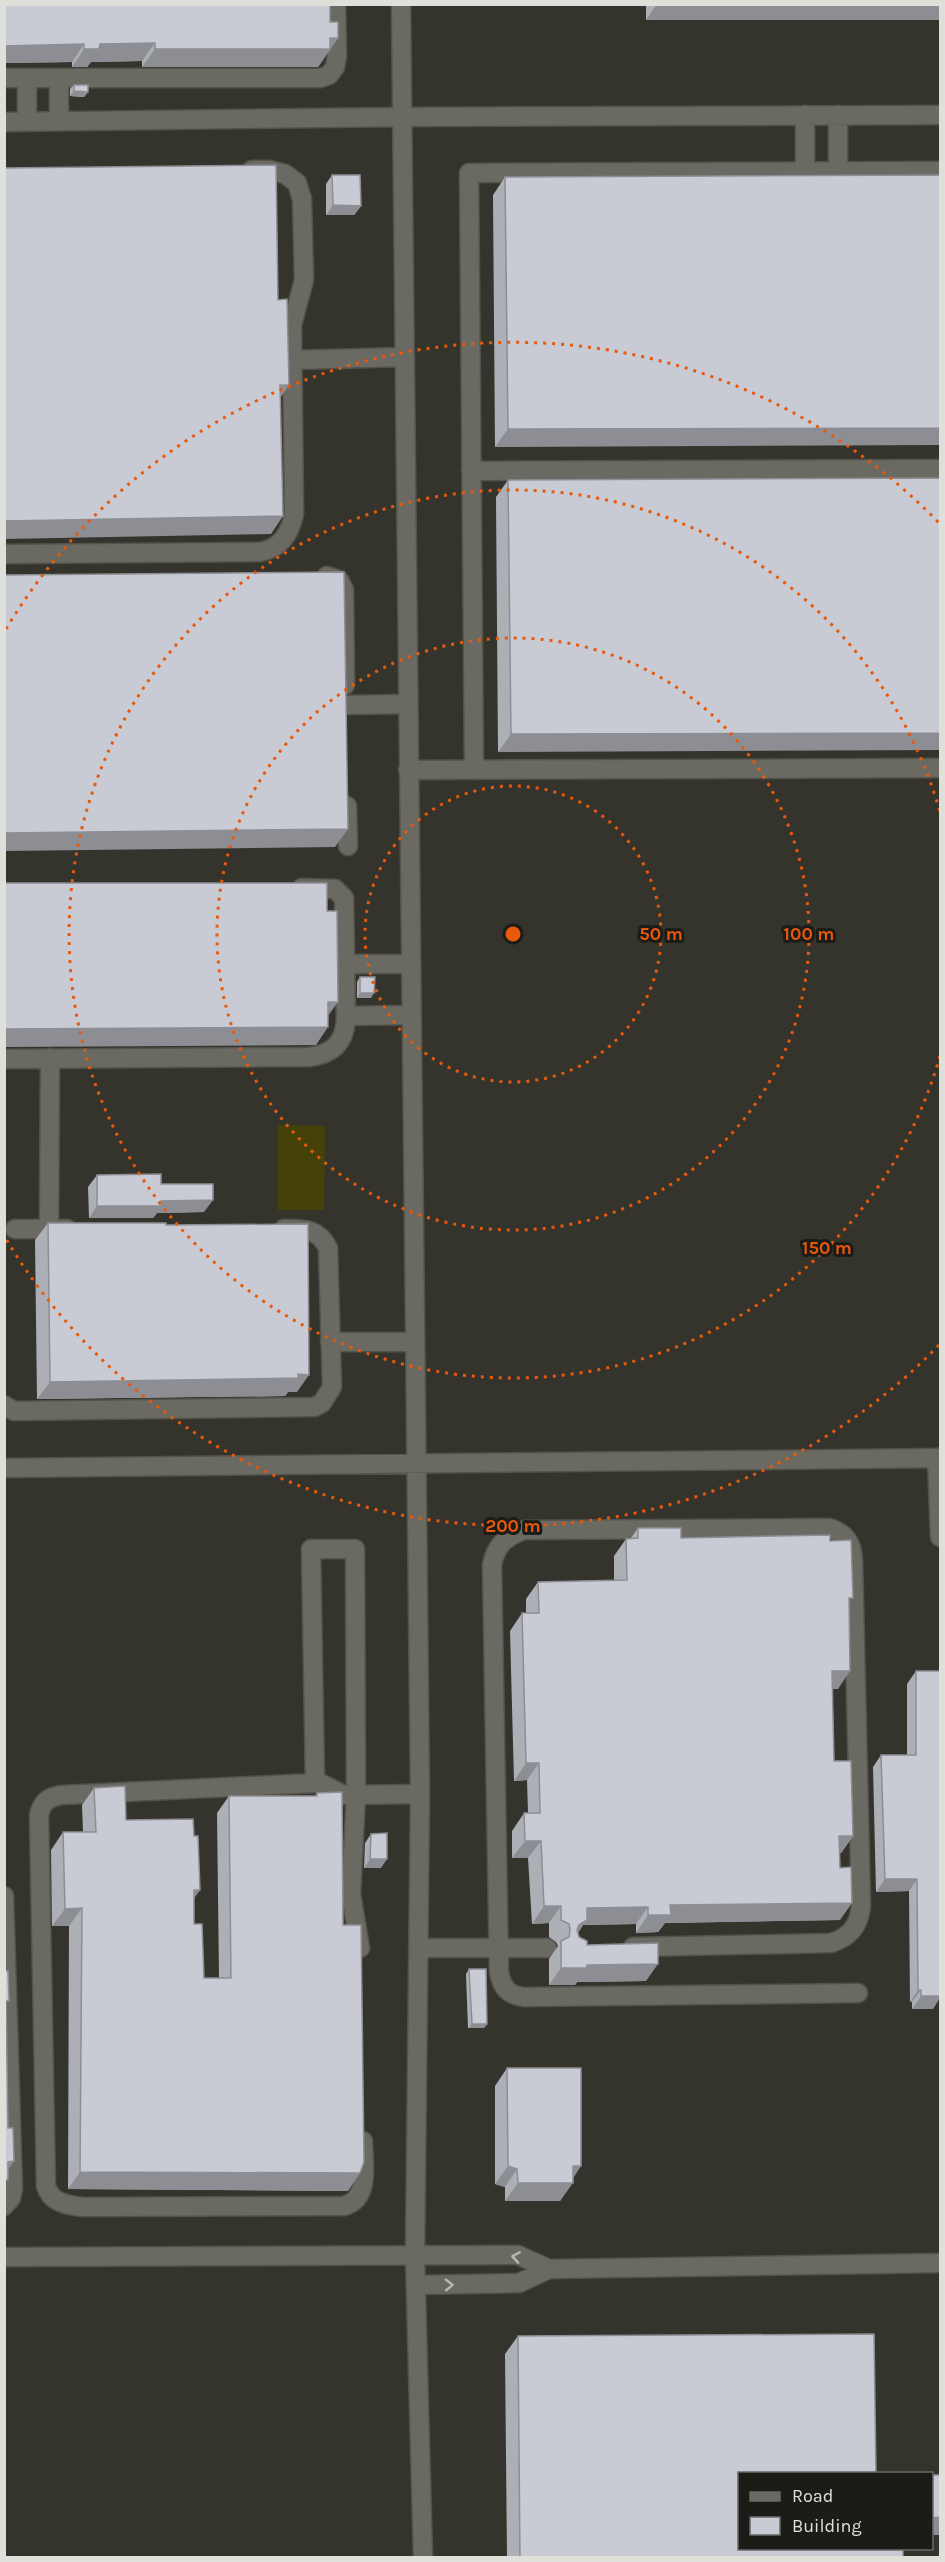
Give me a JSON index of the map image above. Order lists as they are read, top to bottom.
{
  "legend": ["Road", "Building"],
  "rings": [
    "50 m",
    "100 m",
    "150 m",
    "200 m"
  ]
}
